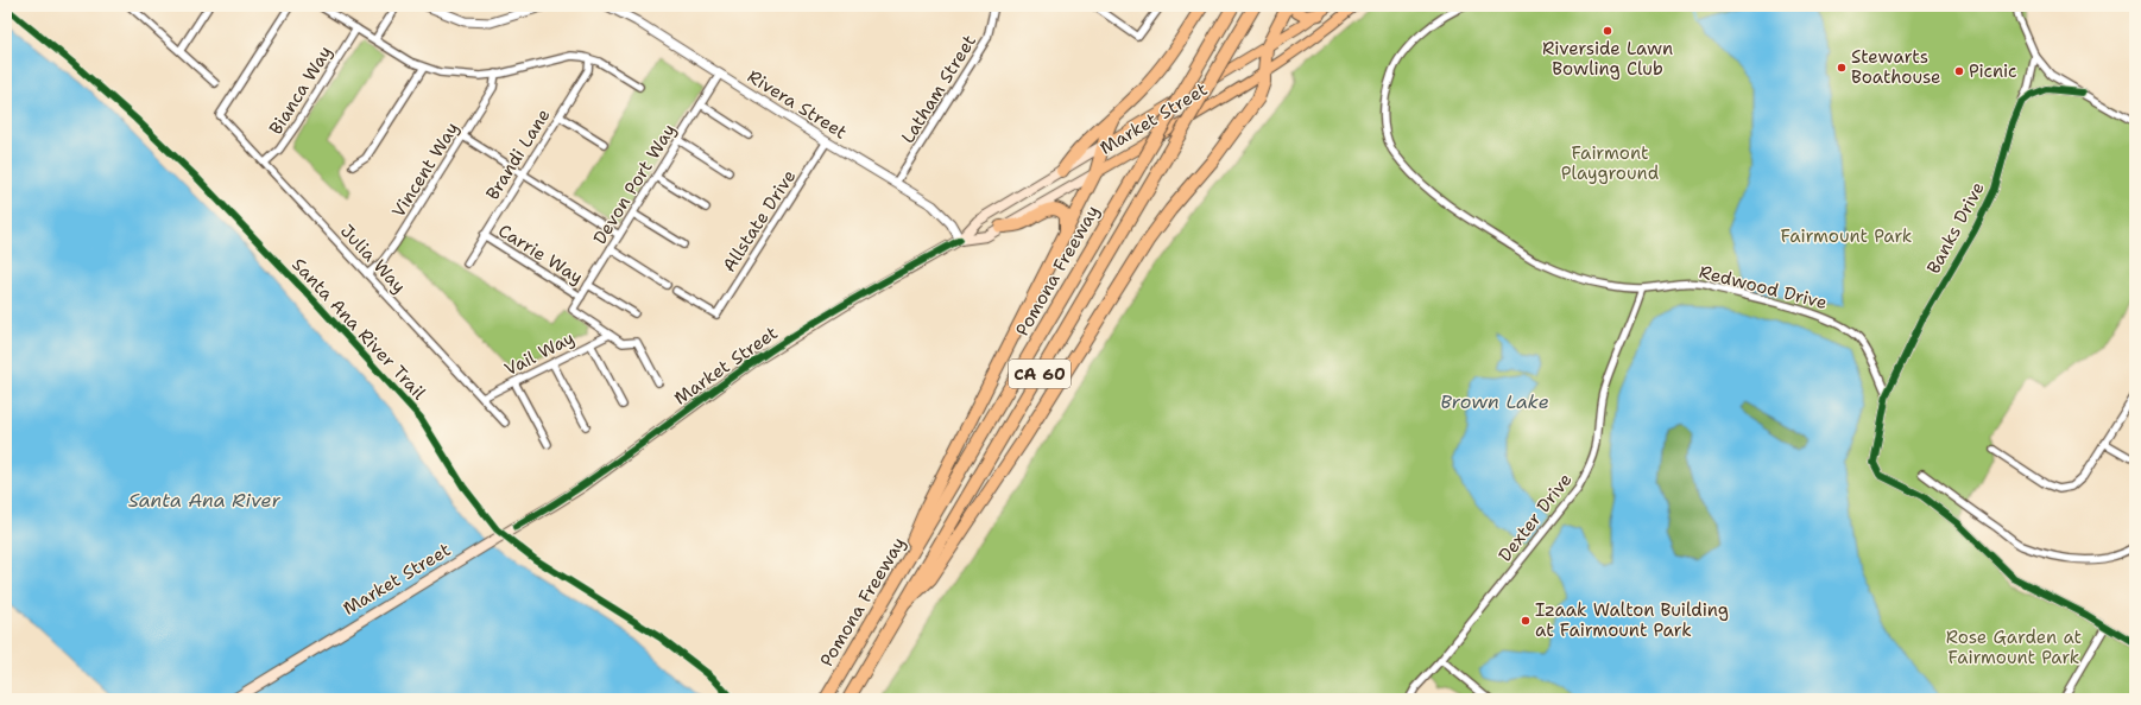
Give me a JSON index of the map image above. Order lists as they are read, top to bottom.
{
  "streets": {
    "highway": ["Pomona Freeway", "CA 60"],
    "main road": ["Market Street"],
    "street": [
      "Latham Street",
      "Bianca Way",
      "Rivera Street",
      "Brandi Lane",
      "Vincent Way",
      "Devon Port Way",
      "Allstate Drive",
      "Banks Drive",
      "Carrie Way",
      "Julia Way",
      "Redwood Drive",
      "Vail Way",
      "Dexter Drive"
    ],
    "cycle path": ["Santa Ana River Trail"]
  },
  "crossings": [
    ["Latham Street", "Rivera Street"],
    ["Bianca Way", "Julia Way"],
    ["Rivera Street", "Market Street"],
    ["Rivera Street", "Devon Port Way"],
    ["Rivera Street", "Allstate Drive"],
    ["Brandi Lane", "Carrie Way"],
    ["Vincent Way", "Julia Way"],
    ["Devon Port Way", "Carrie Way"],
    ["Devon Port Way", "Vail Way"],
    ["Banks Drive", "Redwood Drive"],
    ["Julia Way", "Vail Way"],
    ["Redwood Drive", "Dexter Drive"]
  ],
  "water": ["Brown Lake", "Santa Ana River"],
  "parks": ["Fairmont Playground", "Fairmount Park", "Rose Garden at Fairmount Park"],
  "places": [
    "Riverside Lawn Bowling Club",
    "Stewarts Boathouse",
    "Picnic",
    "Izaak Walton Building at Fairmount Park"
  ]
}
